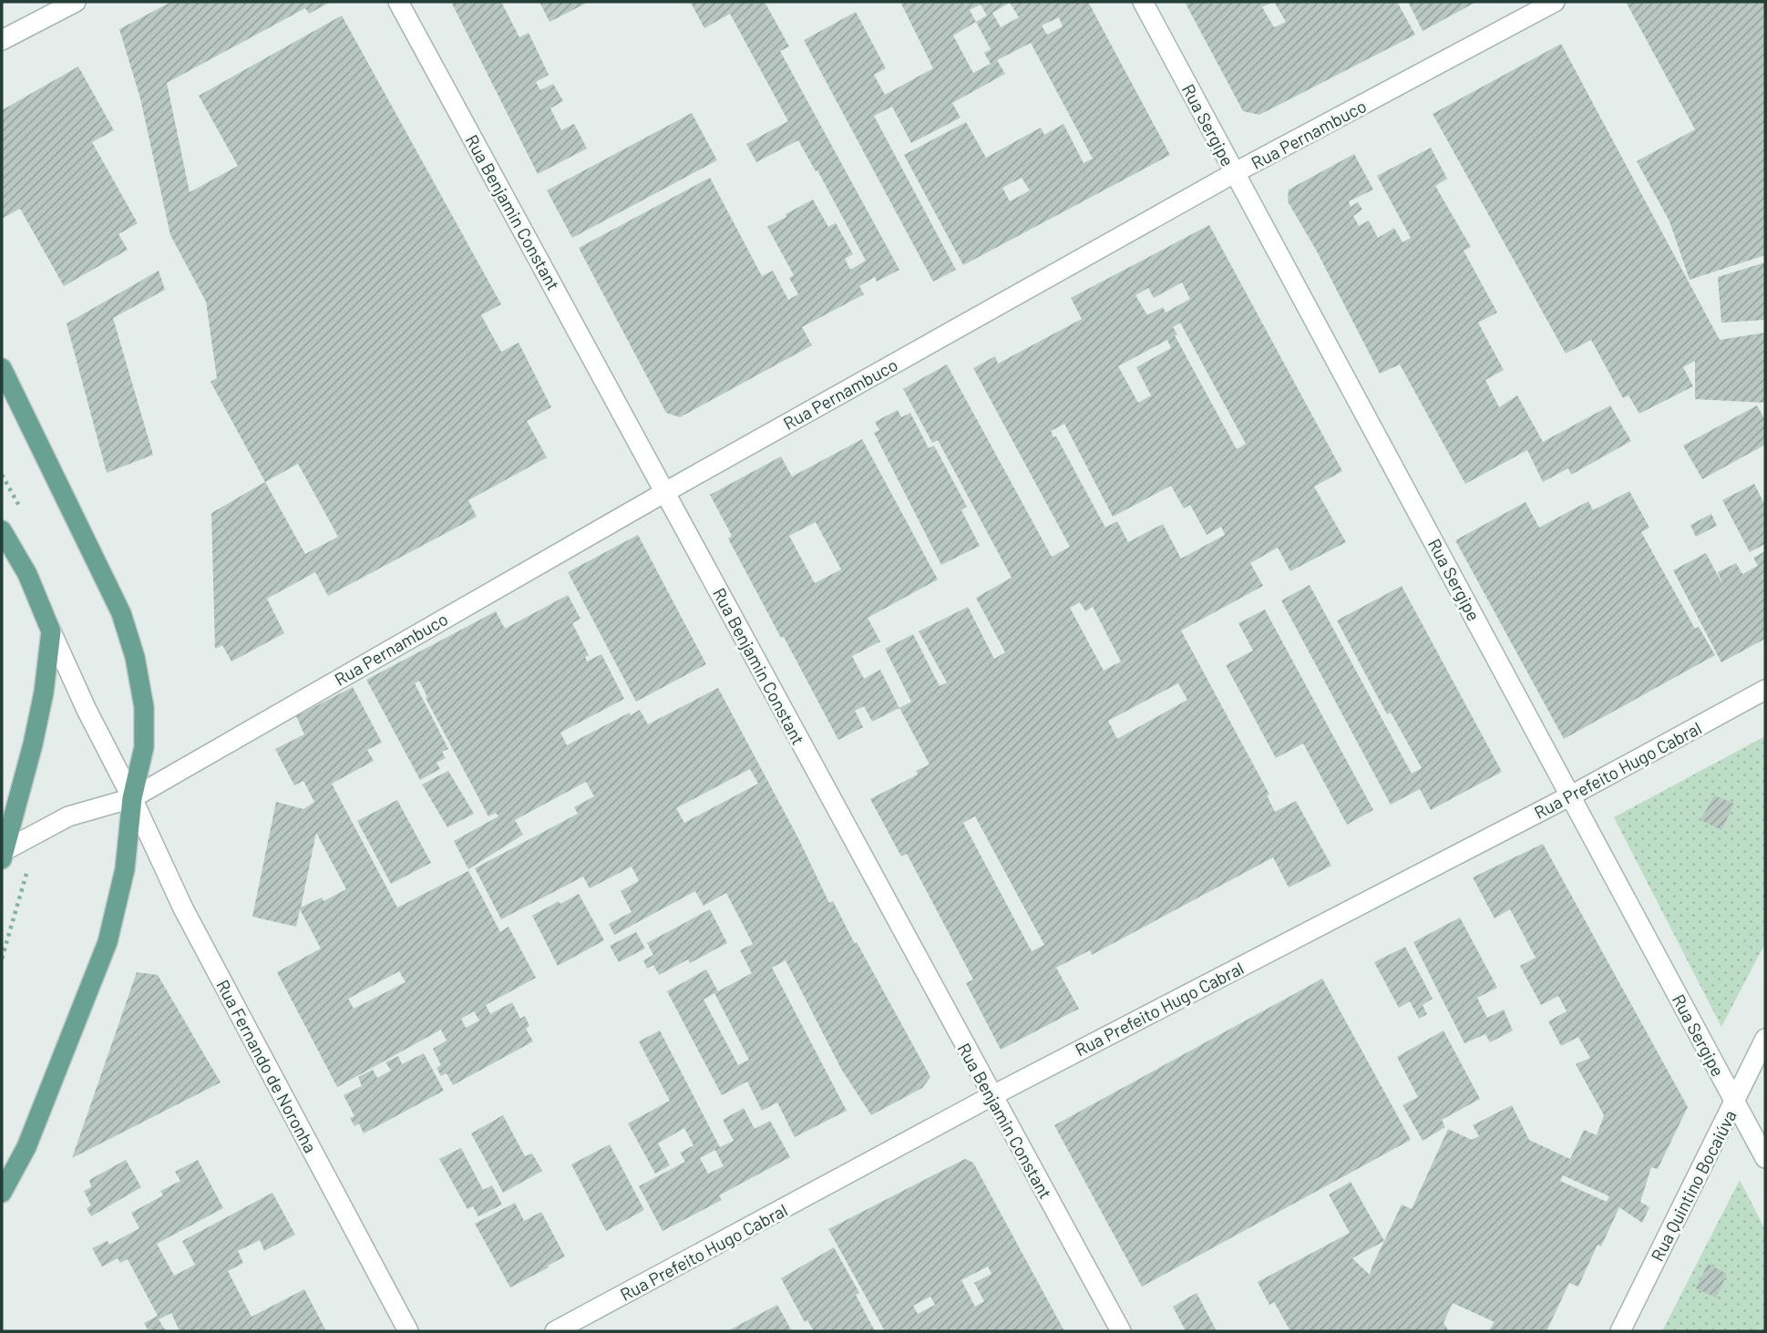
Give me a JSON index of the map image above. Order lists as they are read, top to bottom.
{
  "streets": {
    "street": [
      "Rua Sergipe",
      "Rua Pernambuco",
      "Rua Benjamin Constant",
      "Rua Prefeito Hugo Cabral",
      "Rua Fernando de Noronha",
      "Rua Quintino Bocaiúva"
    ]
  },
  "crossings": [
    ["Rua Sergipe", "Rua Pernambuco"],
    ["Rua Sergipe", "Rua Prefeito Hugo Cabral"],
    ["Rua Sergipe", "Rua Quintino Bocaiúva"],
    ["Rua Pernambuco", "Rua Benjamin Constant"],
    ["Rua Pernambuco", "Rua Fernando de Noronha"],
    ["Rua Benjamin Constant", "Rua Prefeito Hugo Cabral"]
  ]
}
